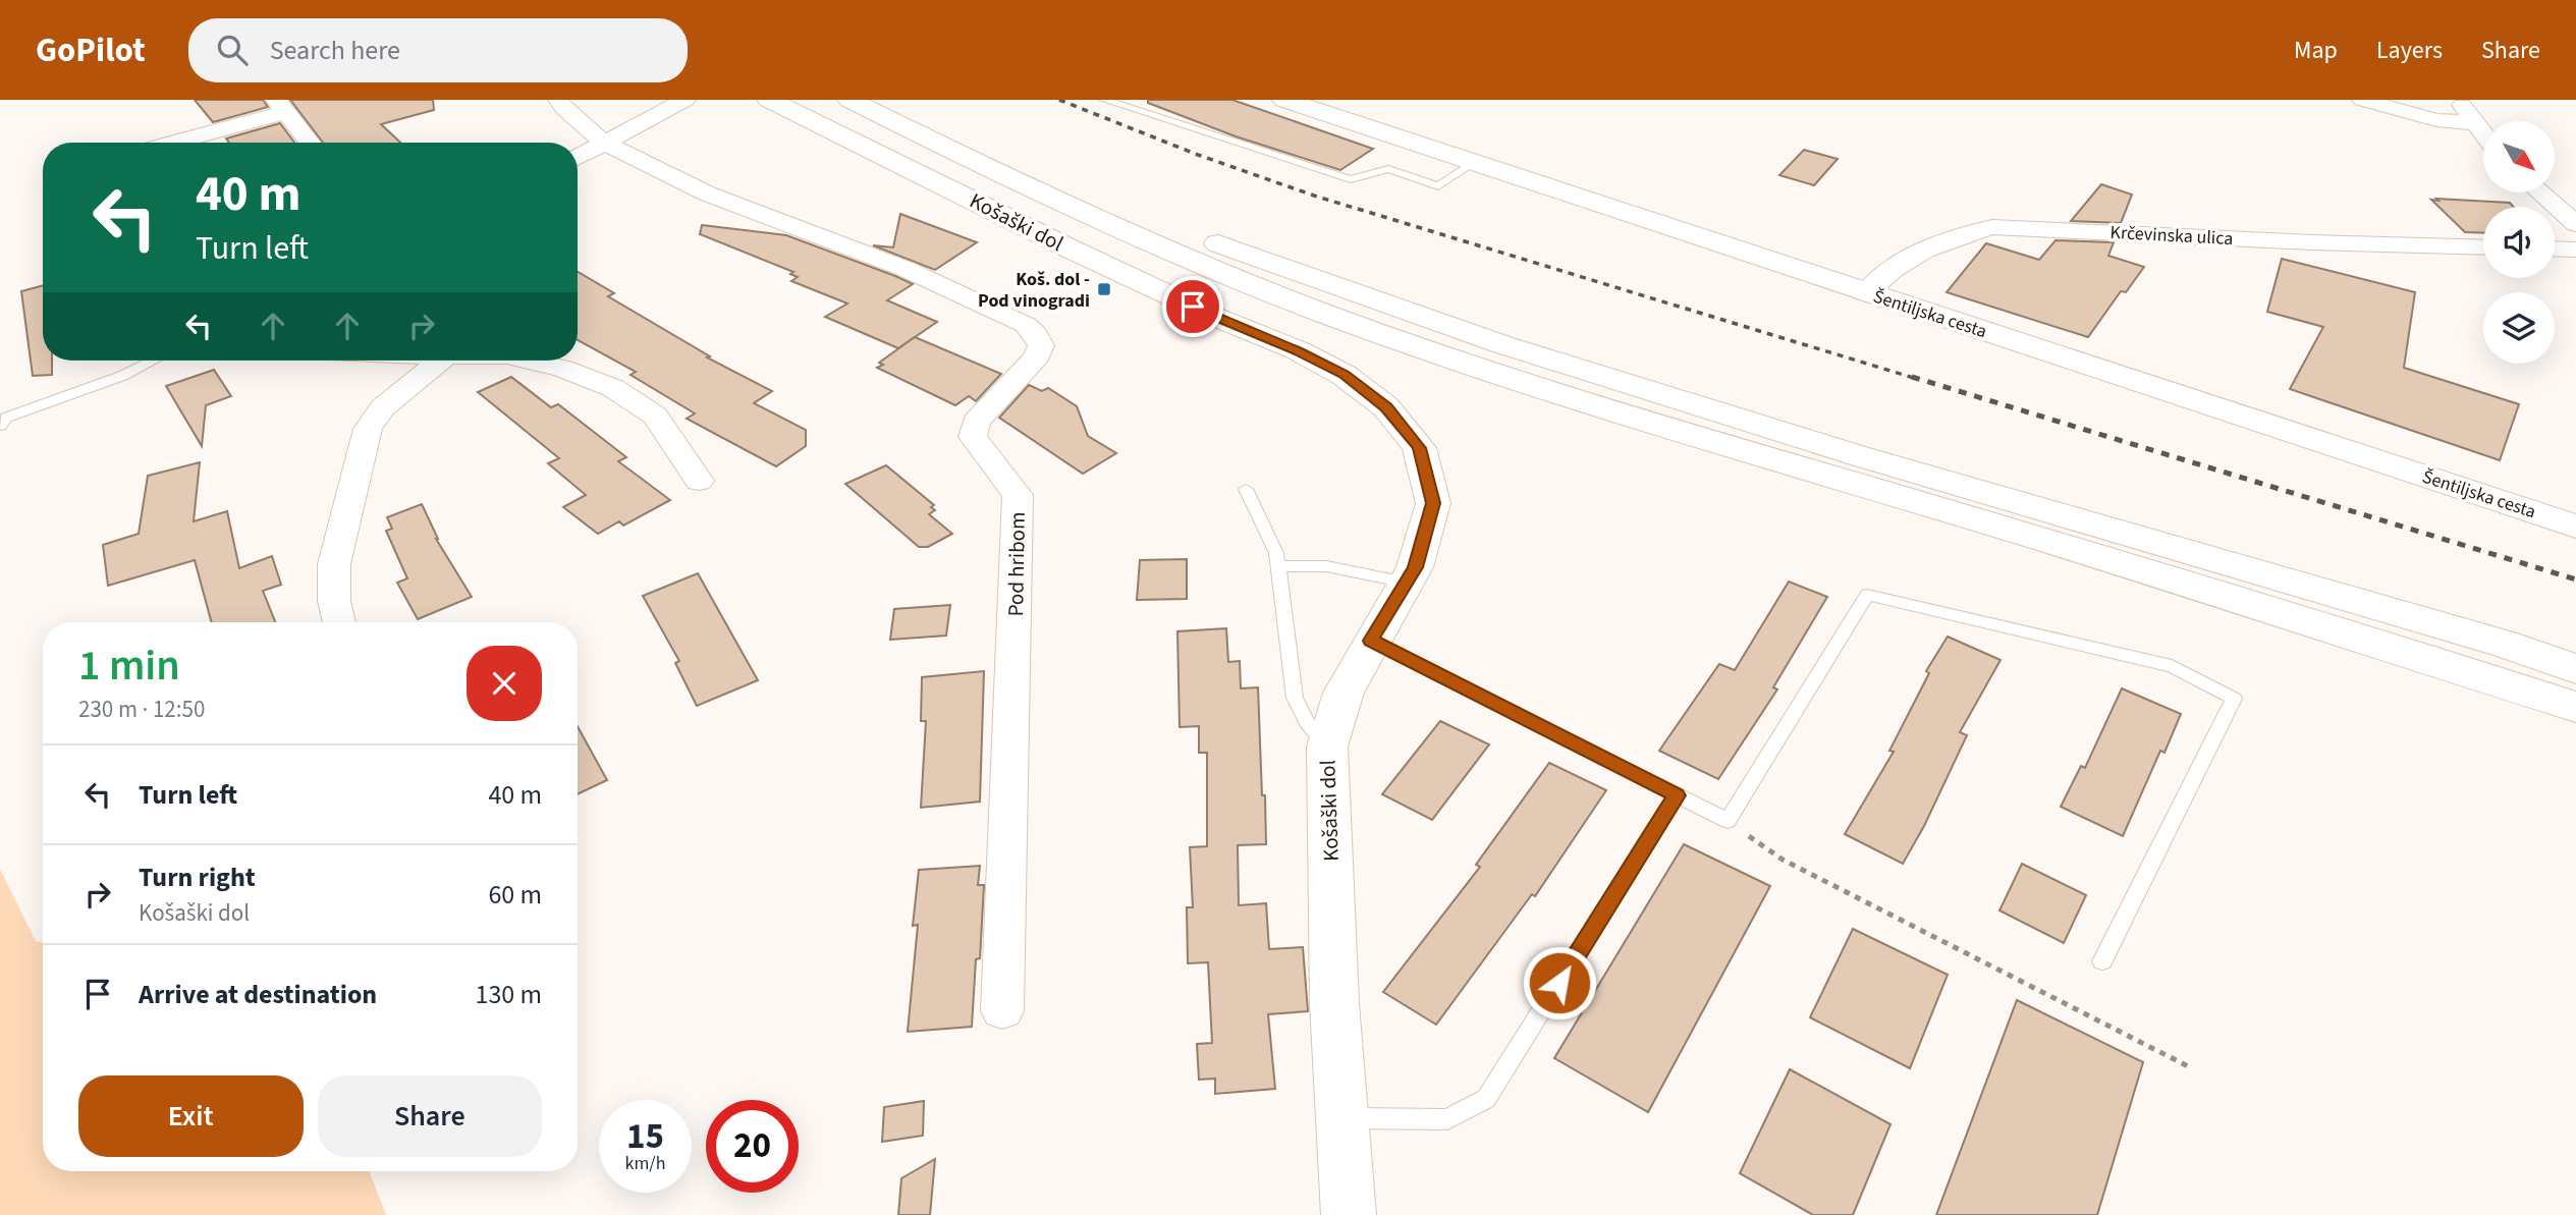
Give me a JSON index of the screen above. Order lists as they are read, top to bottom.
{
  "streets": {
    "main road": ["Košaški dol", "Šentiljska cesta"],
    "street": ["Krčevinska ulica", "Pod hribom"]
  },
  "crossings": [
    ["Krčevinska ulica", "Šentiljska cesta"]
  ],
  "places": {
    "transit": ["Koš. dol - Pod vinogradi"]
  },
  "north": "bottom right",
  "page": {
    "header": "GoPilot",
    "search": "Search here",
    "nav": ["Map", "Layers", "Share"],
    "turn": ["40 m", "Turn left"],
    "heading": ["1 min", "230 m · 12:50"],
    "list": [
      {
        "name": "Turn left",
        "value": "40 m"
      },
      {
        "name": "Turn right",
        "note": "Košaški dol",
        "value": "60 m"
      },
      {
        "name": "Arrive at destination",
        "value": "130 m"
      }
    ],
    "buttons": ["Exit", "Share"],
    "speed": "15 km/h",
    "limit": "20"
  }
}
